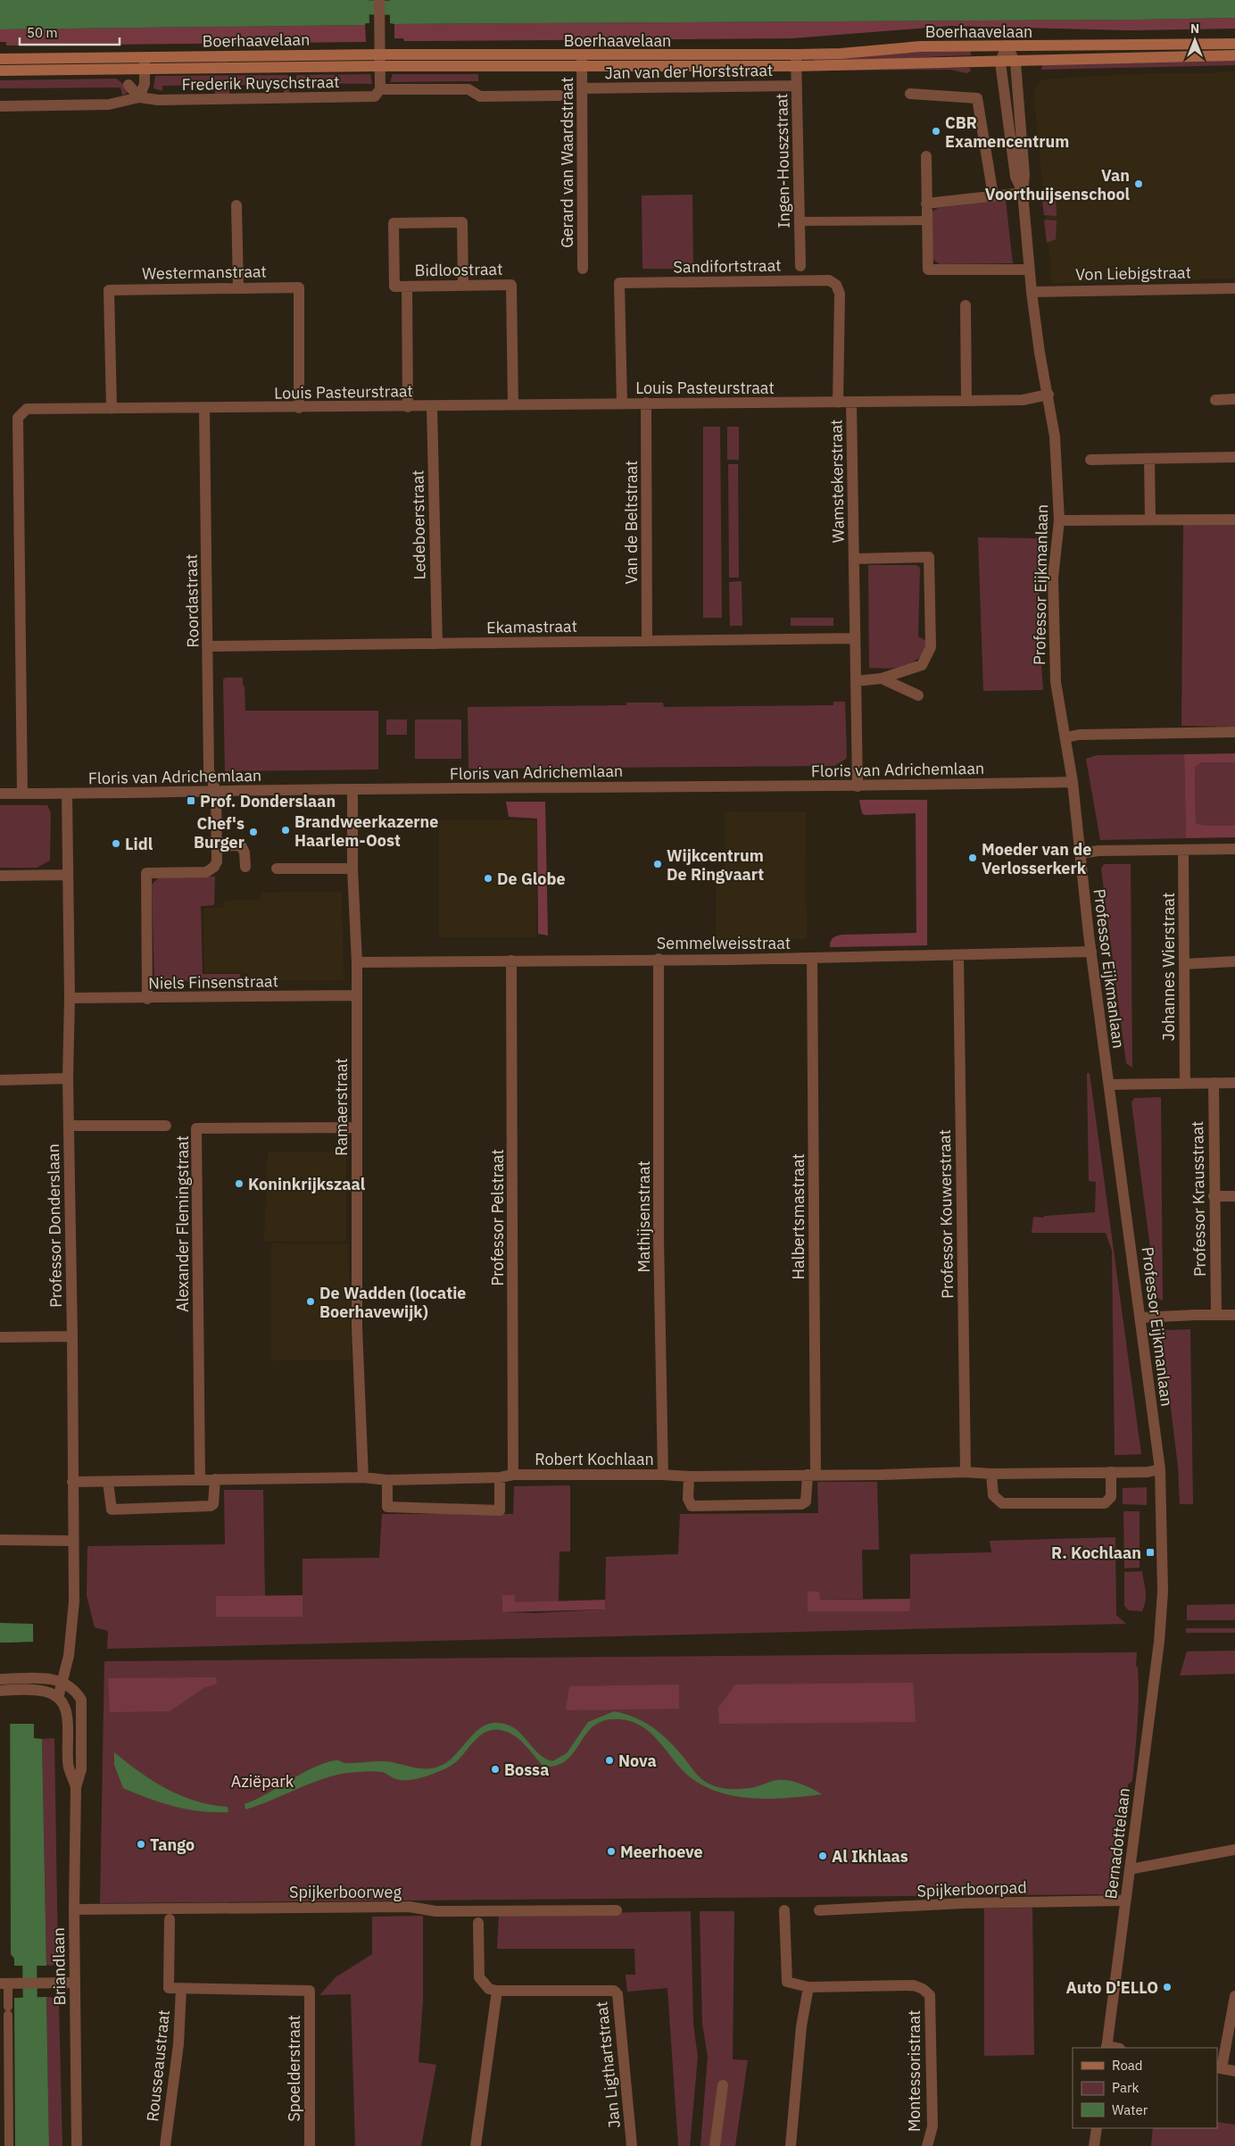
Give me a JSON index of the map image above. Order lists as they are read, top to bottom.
{
  "streets": {
    "main road": ["Boerhaavelaan"],
    "street": [
      "Jan van der Horststraat",
      "Frederik Ruyschstraat",
      "Ingen-Houszstraat",
      "Gerard van Waardstraat",
      "Sandifortstraat",
      "Bidloostraat",
      "Westermanstraat",
      "Von Liebigstraat",
      "Louis Pasteurstraat",
      "Wamstekerstraat",
      "Van de Beltstraat",
      "Ledeboerstraat",
      "Professor Eijkmanlaan",
      "Roordastraat",
      "Ekamastraat",
      "Floris van Adrichemlaan",
      "Semmelweisstraat",
      "Johannes Wierstraat",
      "Niels Finsenstraat",
      "Ramaerstraat",
      "Professor Krausstraat",
      "Professor Kouwerstraat",
      "Mathijsenstraat",
      "Halbertsmastraat",
      "Professor Pelstraat",
      "Alexander Flemingstraat",
      "Professor Donderslaan",
      "Robert Kochlaan",
      "Bernadottelaan",
      "Spijkerboorpad",
      "Spijkerboorweg",
      "Briandlaan",
      "Jan Ligthartstraat",
      "Rousseaustraat",
      "Spoelderstraat",
      "Montessoristraat"
    ]
  },
  "crossings": [
    ["Boerhaavelaan", "Ingen-Houszstraat"],
    ["Boerhaavelaan", "Gerard van Waardstraat"],
    ["Boerhaavelaan", "Professor Eijkmanlaan"],
    ["Jan van der Horststraat", "Ingen-Houszstraat"],
    ["Jan van der Horststraat", "Gerard van Waardstraat"],
    ["Sandifortstraat", "Louis Pasteurstraat"],
    ["Bidloostraat", "Louis Pasteurstraat"],
    ["Westermanstraat", "Louis Pasteurstraat"],
    ["Von Liebigstraat", "Professor Eijkmanlaan"],
    ["Louis Pasteurstraat", "Wamstekerstraat"],
    ["Louis Pasteurstraat", "Van de Beltstraat"],
    ["Louis Pasteurstraat", "Ledeboerstraat"],
    ["Louis Pasteurstraat", "Professor Eijkmanlaan"],
    ["Louis Pasteurstraat", "Roordastraat"],
    ["Louis Pasteurstraat", "Floris van Adrichemlaan"],
    ["Wamstekerstraat", "Ekamastraat"],
    ["Wamstekerstraat", "Floris van Adrichemlaan"],
    ["Van de Beltstraat", "Ekamastraat"],
    ["Ledeboerstraat", "Ekamastraat"],
    ["Professor Eijkmanlaan", "Floris van Adrichemlaan"],
    ["Professor Eijkmanlaan", "Semmelweisstraat"],
    ["Professor Eijkmanlaan", "Robert Kochlaan"],
    ["Professor Eijkmanlaan", "Bernadottelaan"],
    ["Roordastraat", "Ekamastraat"],
    ["Roordastraat", "Floris van Adrichemlaan"],
    ["Roordastraat", "Niels Finsenstraat"],
    ["Floris van Adrichemlaan", "Ramaerstraat"],
    ["Floris van Adrichemlaan", "Professor Donderslaan"],
    ["Semmelweisstraat", "Ramaerstraat"],
    ["Semmelweisstraat", "Professor Kouwerstraat"],
    ["Semmelweisstraat", "Mathijsenstraat"],
    ["Semmelweisstraat", "Halbertsmastraat"],
    ["Semmelweisstraat", "Professor Pelstraat"],
    ["Niels Finsenstraat", "Ramaerstraat"],
    ["Niels Finsenstraat", "Professor Donderslaan"],
    ["Ramaerstraat", "Alexander Flemingstraat"],
    ["Ramaerstraat", "Robert Kochlaan"],
    ["Professor Kouwerstraat", "Robert Kochlaan"],
    ["Mathijsenstraat", "Robert Kochlaan"],
    ["Halbertsmastraat", "Robert Kochlaan"],
    ["Professor Pelstraat", "Robert Kochlaan"],
    ["Alexander Flemingstraat", "Professor Donderslaan"],
    ["Alexander Flemingstraat", "Robert Kochlaan"],
    ["Professor Donderslaan", "Robert Kochlaan"],
    ["Professor Donderslaan", "Briandlaan"],
    ["Bernadottelaan", "Spijkerboorpad"],
    ["Spijkerboorweg", "Briandlaan"],
    ["Rousseaustraat", "Spoelderstraat"]
  ],
  "parks": ["Aziëpark"],
  "places": {
    "other": [
      "CBR Examencentrum",
      "Van Voorthuijsenschool",
      "Brandweerkazerne Haarlem-Oost",
      "Chef's Burger",
      "Lidl",
      "Moeder van de Verlosserkerk",
      "Wijkcentrum De Ringvaart",
      "De Globe",
      "Koninkrijkszaal",
      "De Wadden (locatie Boerhavewijk)",
      "Nova",
      "Bossa",
      "Tango",
      "Meerhoeve",
      "Al Ikhlaas",
      "Auto D'ELLO"
    ],
    "transit": ["Prof. Donderslaan", "R. Kochlaan"]
  },
  "legend": ["Road", "Park", "Water"],
  "scale_bar": "50 m",
  "north": "top"
}
